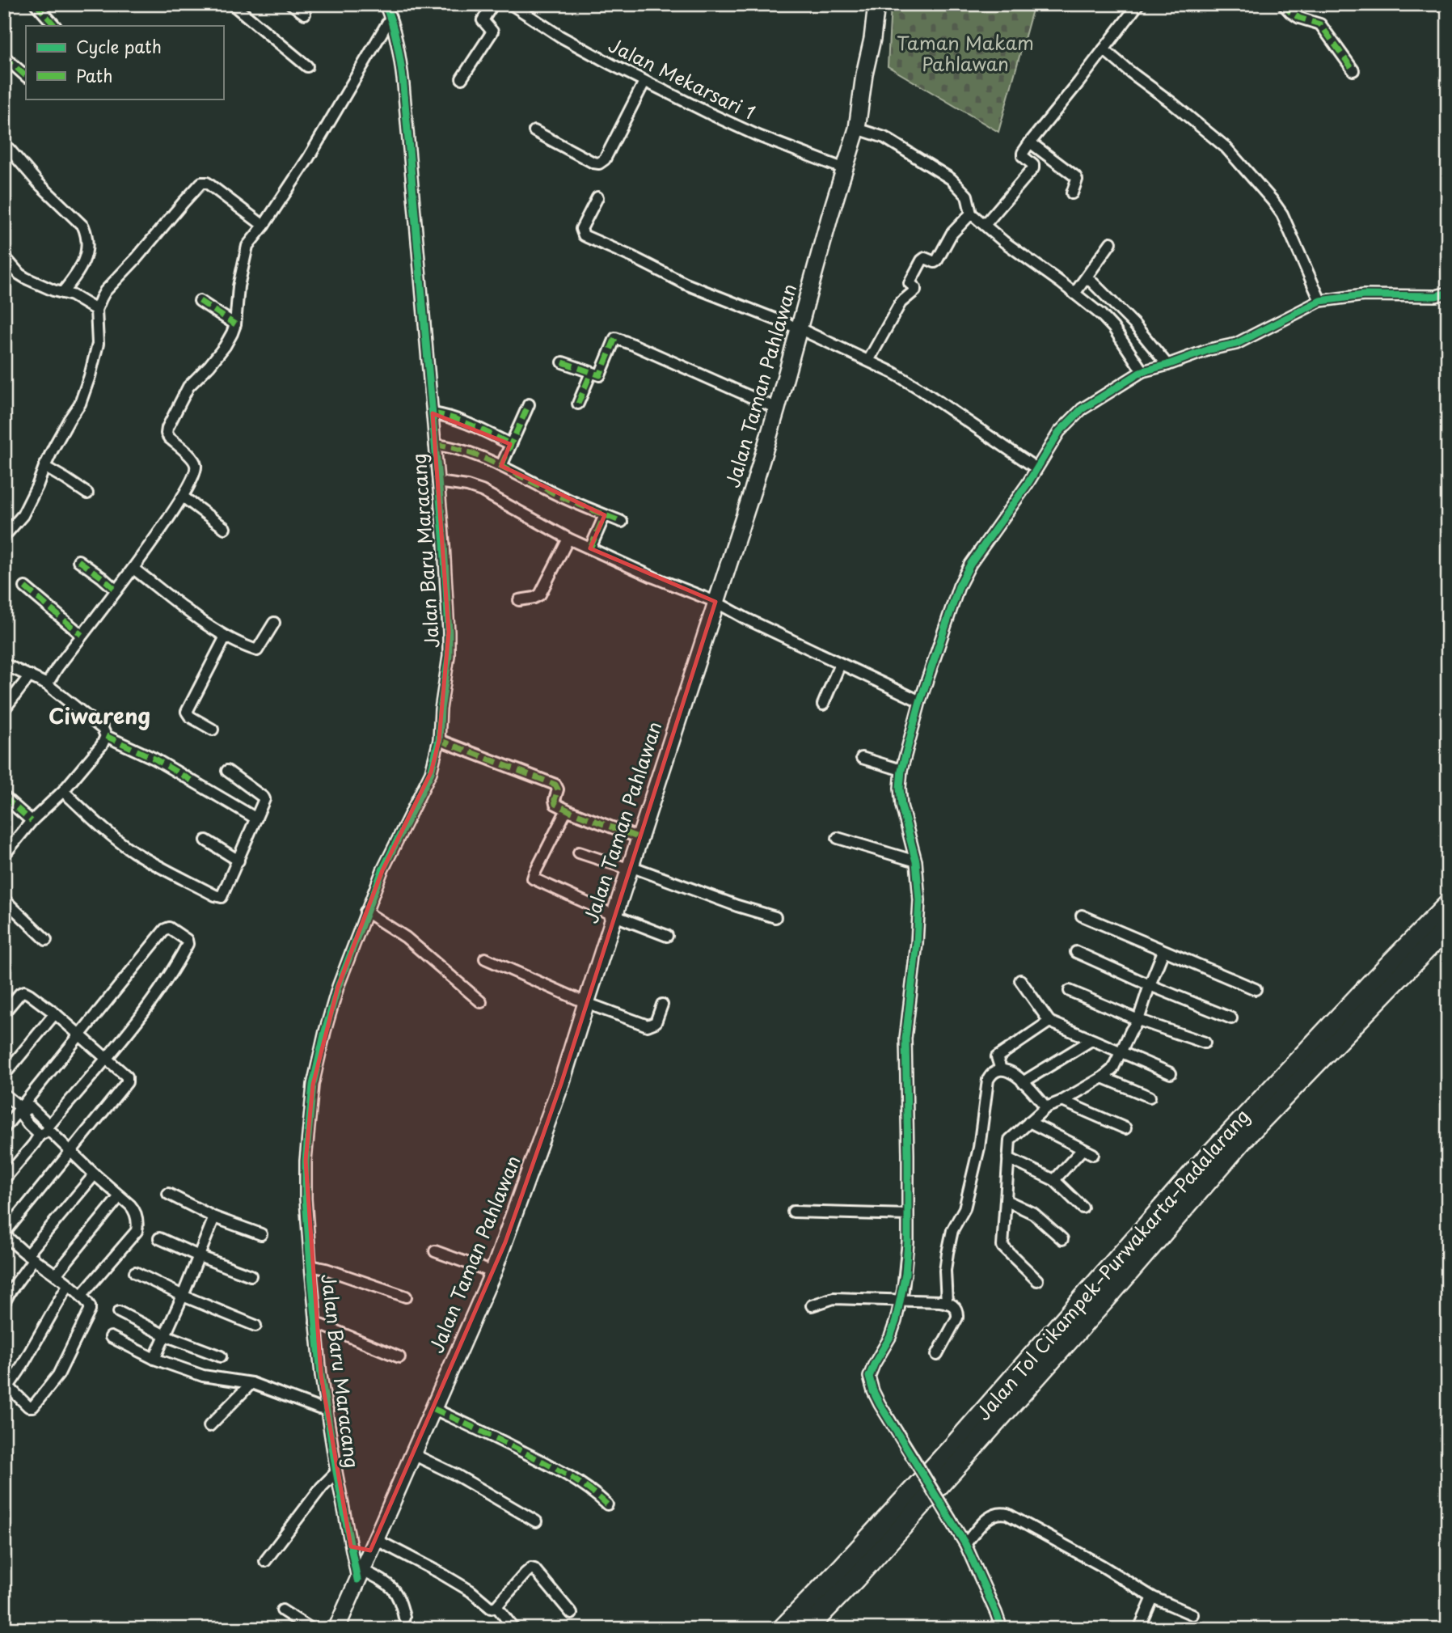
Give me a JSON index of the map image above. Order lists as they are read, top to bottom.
{
  "streets": {
    "highway": ["Jalan Tol Cikampek–Purwakarta–Padalarang"],
    "main road": ["Jalan Taman Pahlawan"],
    "street": ["Jalan Mekarsari 1", "Jalan Baru Maracang"]
  },
  "crossings": [
    ["Jalan Mekarsari 1", "Jalan Taman Pahlawan"],
    ["Jalan Taman Pahlawan", "Jalan Baru Maracang"]
  ],
  "districts": ["Ciwareng"],
  "parks": ["Taman Makam Pahlawan"],
  "legend": ["Cycle path", "Path"]
}
